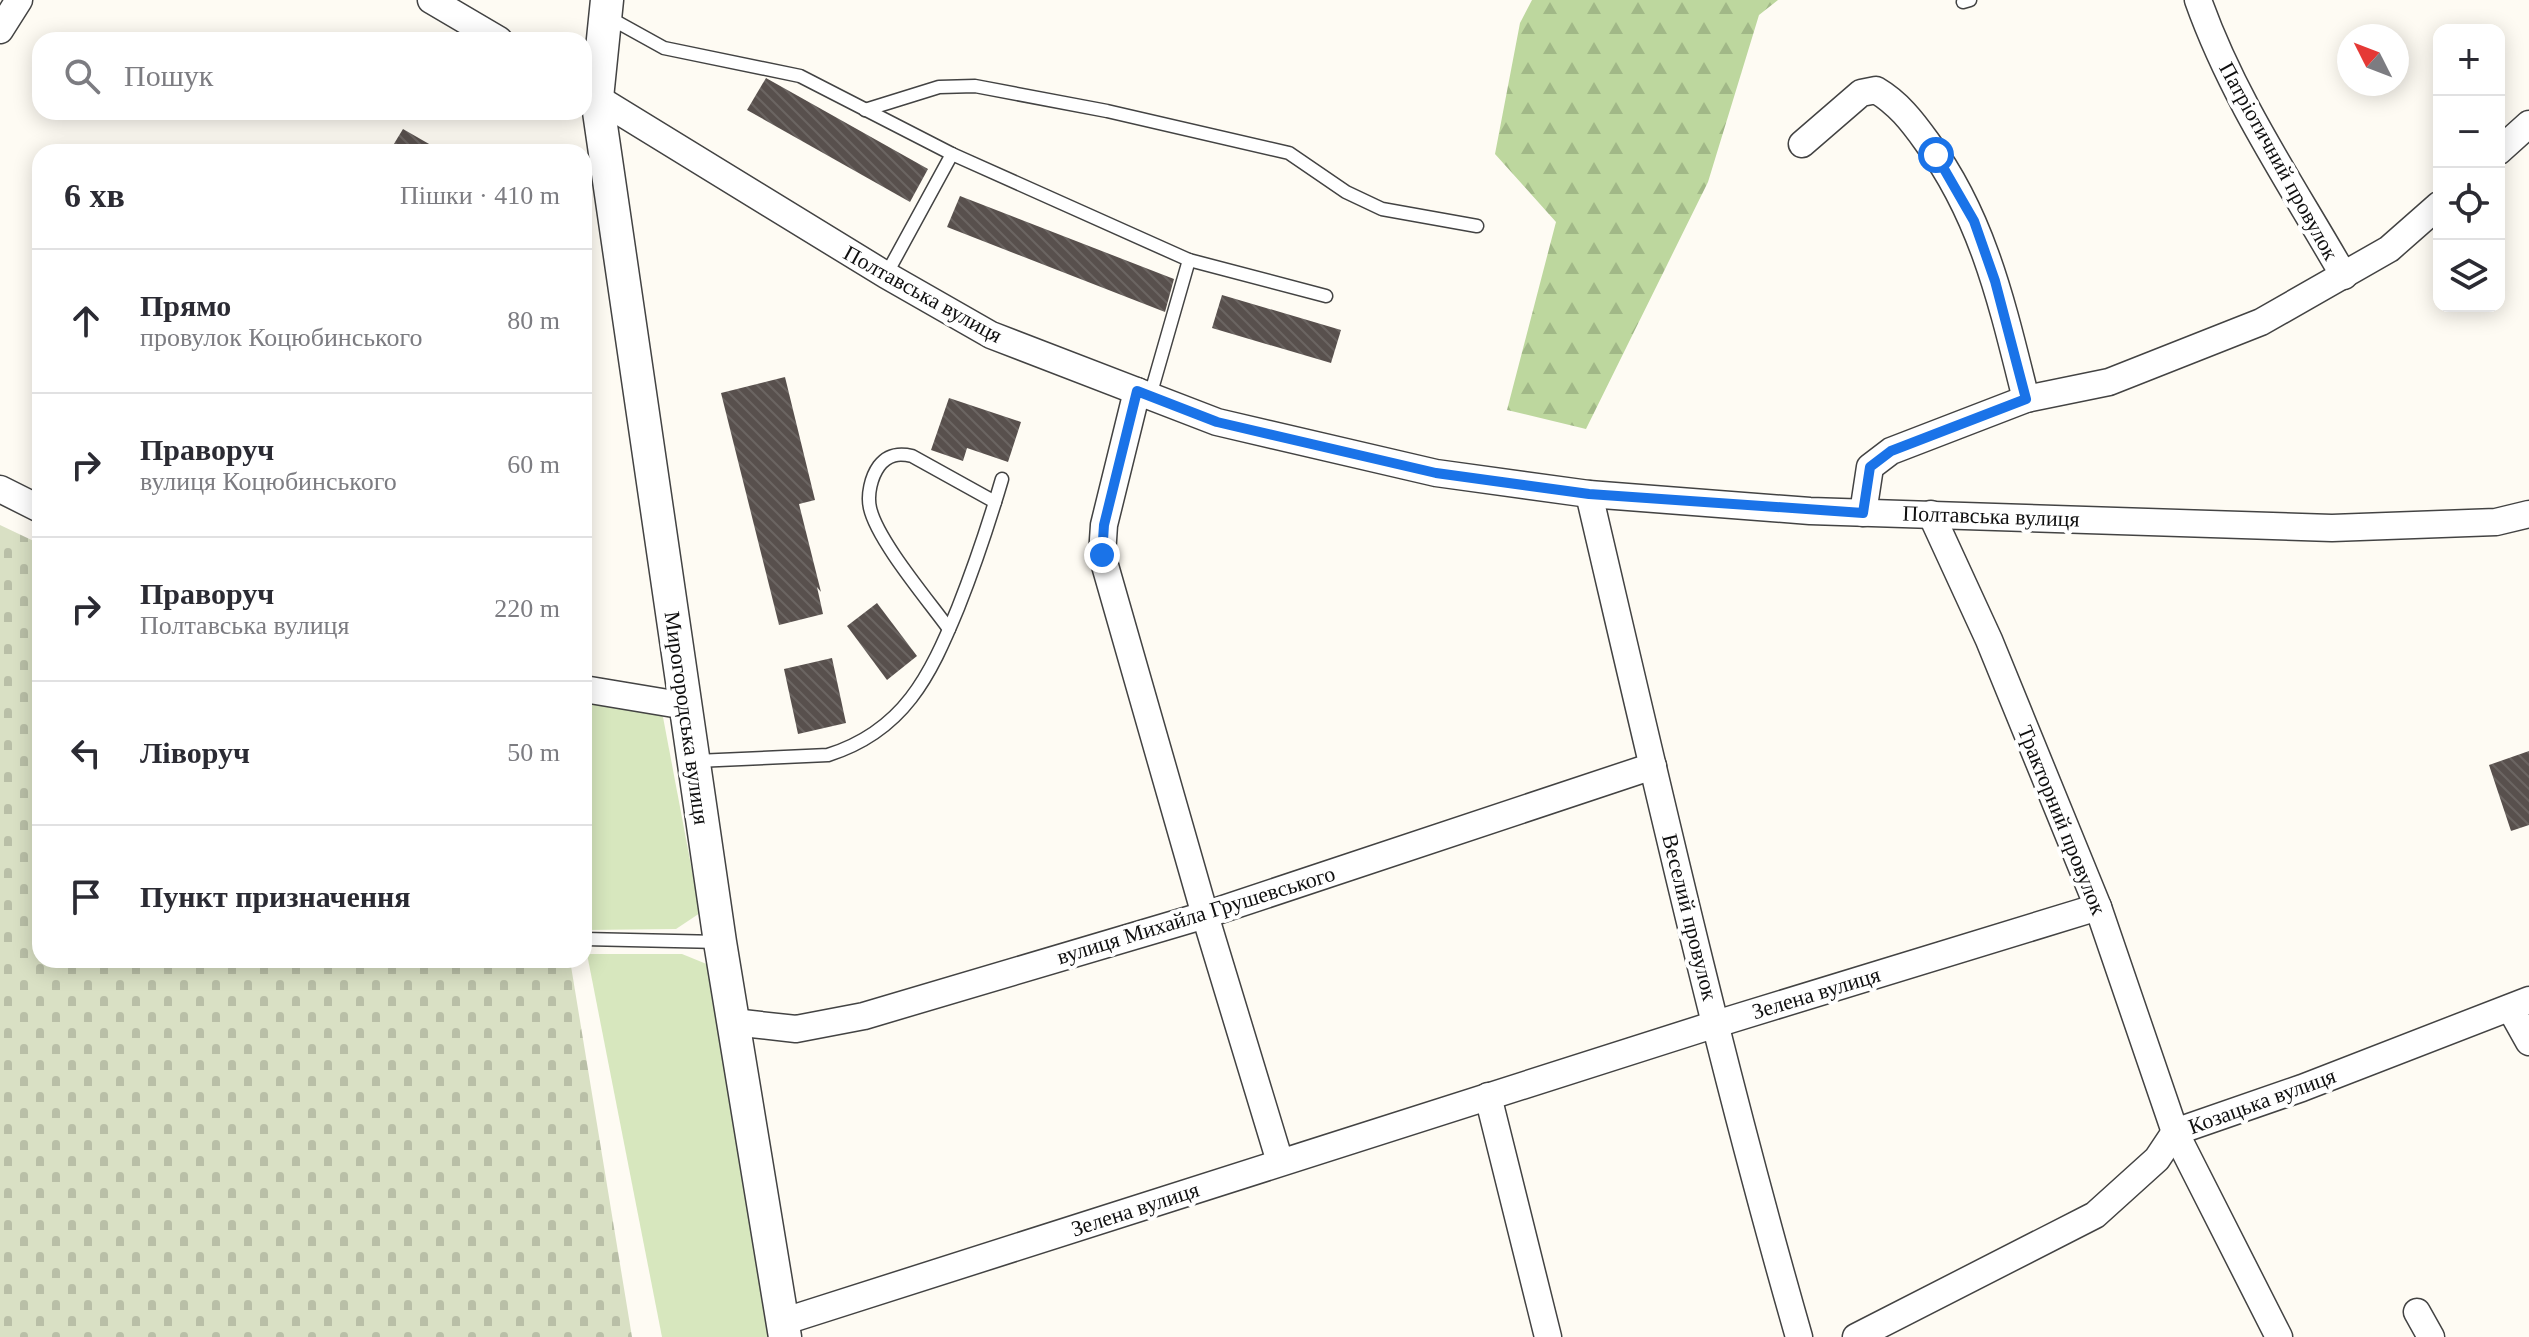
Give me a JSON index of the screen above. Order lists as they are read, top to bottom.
{
  "streets": {
    "street": [
      "Патріотичний провулок",
      "Полтавська вулиця",
      "Мирогородська вулиця",
      "Тракторний провулок",
      "вулиця Михайла Грушевського",
      "Веселий провулок",
      "Зелена вулиця",
      "Козацька вулиця"
    ]
  },
  "crossings": [
    ["Полтавська вулиця", "Тракторний провулок"],
    ["Полтавська вулиця", "Веселий провулок"],
    ["Мирогородська вулиця", "вулиця Михайла Грушевського"],
    ["Мирогородська вулиця", "Зелена вулиця"],
    ["Тракторний провулок", "Зелена вулиця"],
    ["Тракторний провулок", "Козацька вулиця"],
    ["вулиця Михайла Грушевського", "Веселий провулок"],
    ["Веселий провулок", "Зелена вулиця"]
  ],
  "north": "top left",
  "page": {
    "map_buttons": ["+", "−"],
    "search": "Пошук",
    "heading": ["6 хв", "Пішки · 410 m"],
    "list": [
      ["Прямо", "провулок Коцюбинського", "80 m"],
      ["Праворуч", "вулиця Коцюбинського", "60 m"],
      ["Праворуч", "Полтавська вулиця", "220 m"],
      ["Ліворуч", "50 m"],
      "Пункт призначення"
    ]
  }
}
